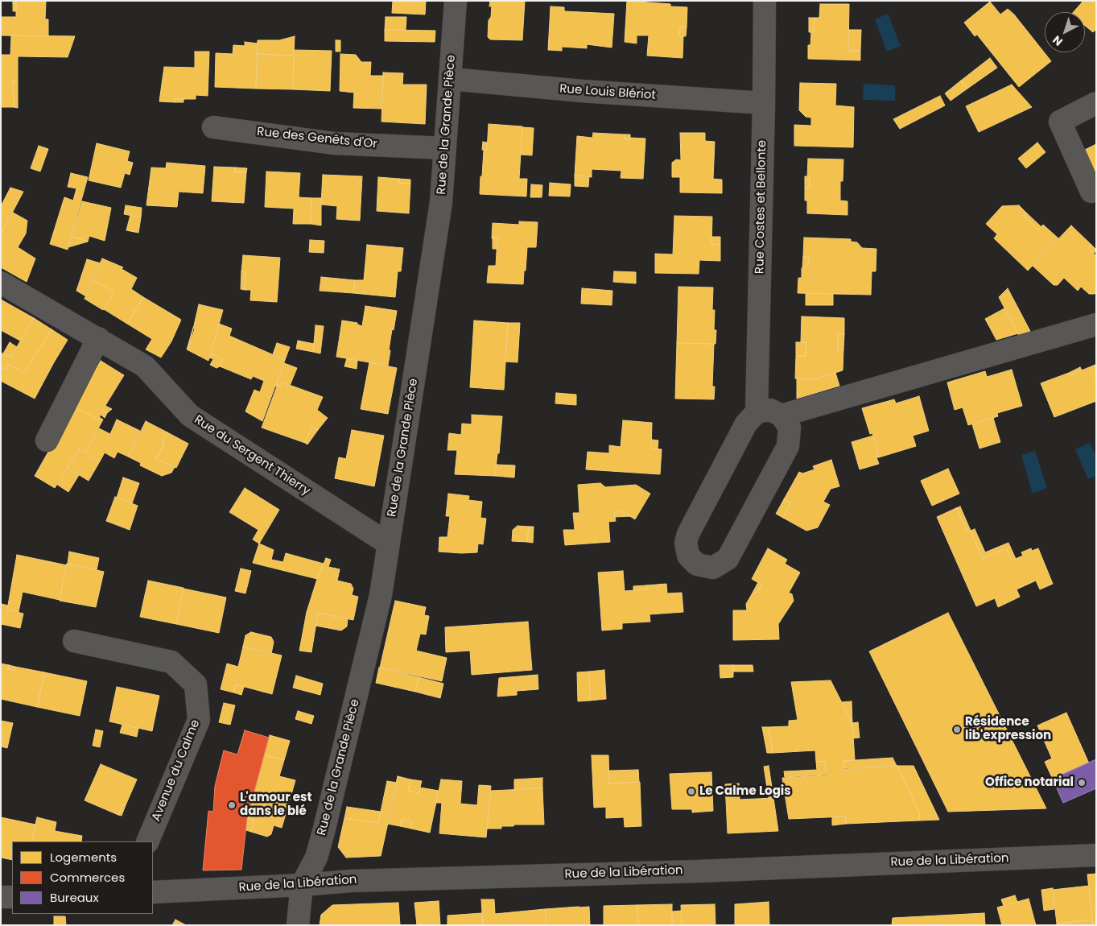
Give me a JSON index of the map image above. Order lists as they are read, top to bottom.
{
  "streets": {
    "street": [
      "Rue Louis Blériot",
      "Rue de la Grande Pièce",
      "Rue des Genêts d'Or",
      "Rue Costes et Bellonte",
      "Rue du Sergent Thierry",
      "Avenue du Calme",
      "Rue de la Libération"
    ]
  },
  "crossings": [
    ["Rue Louis Blériot", "Rue de la Grande Pièce"],
    ["Rue Louis Blériot", "Rue Costes et Bellonte"],
    ["Rue de la Grande Pièce", "Rue des Genêts d'Or"],
    ["Rue de la Grande Pièce", "Rue du Sergent Thierry"],
    ["Rue de la Grande Pièce", "Rue de la Libération"]
  ],
  "places": [
    "Résidence lib'expression",
    "Office notarial",
    "Le Calme Logis",
    "L'amour est dans le blé"
  ],
  "legend": ["Logements", "Commerces", "Bureaux"],
  "north": "bottom left"
}
